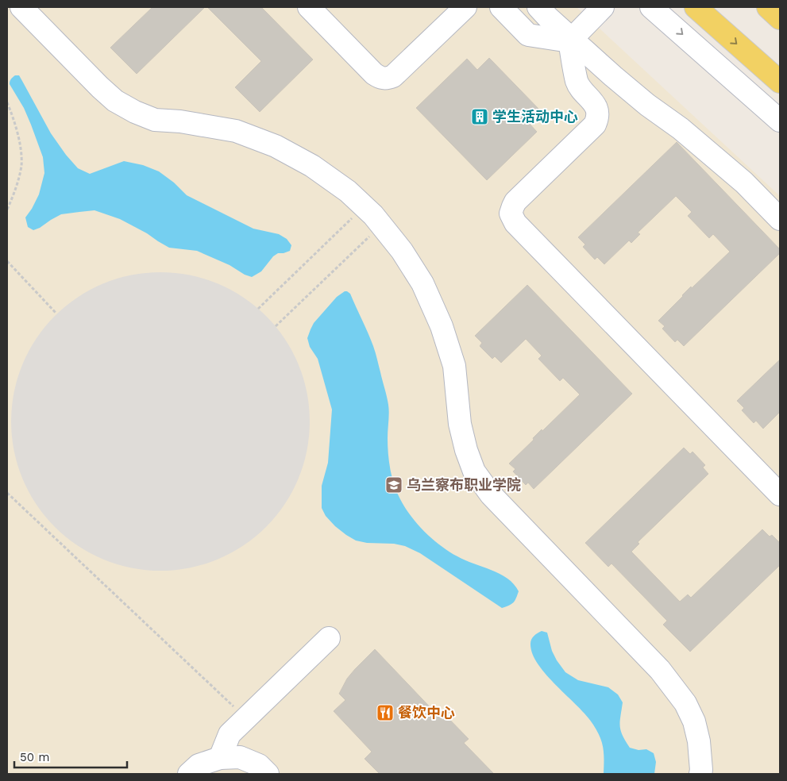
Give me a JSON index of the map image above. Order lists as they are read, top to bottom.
{
  "places": {
    "building": ["学生活动中心"],
    "school or university": ["乌兰察布职业学院"],
    "restaurant": ["餐饮中心"]
  },
  "scale_bar": "50 m"
}
